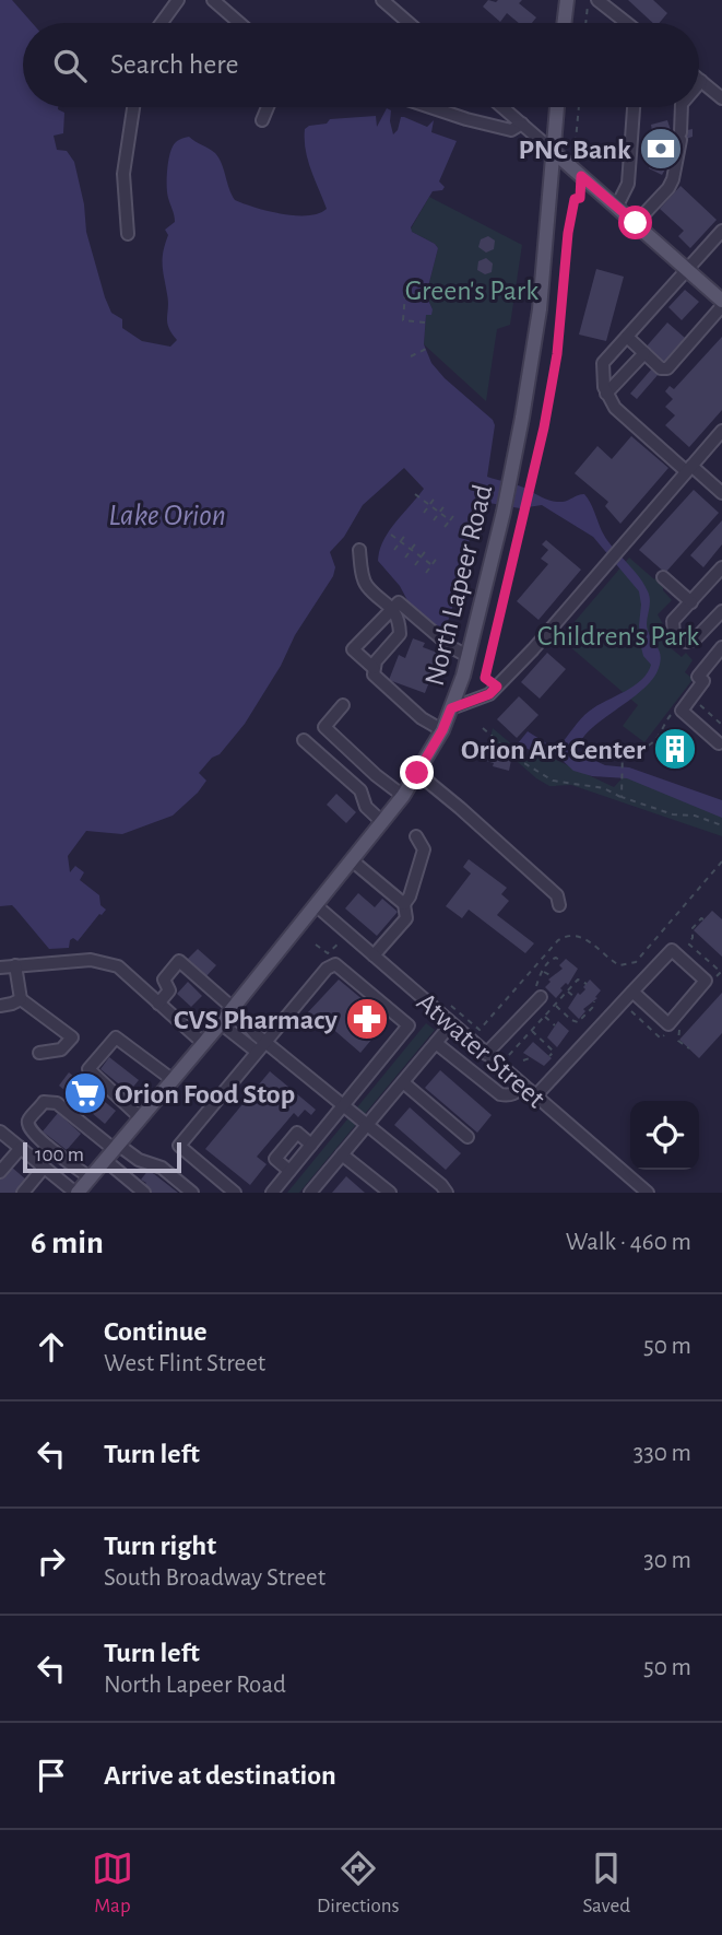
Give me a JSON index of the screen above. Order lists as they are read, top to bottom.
{
  "streets": {
    "main road": ["North Lapeer Road"],
    "street": ["Atwater Street"]
  },
  "crossings": [
    ["North Lapeer Road", "Atwater Street"]
  ],
  "water": ["Lake Orion"],
  "parks": ["Green's Park", "Children's Park"],
  "places": {
    "bank": ["PNC Bank"],
    "building": ["Orion Art Center"],
    "pharmacy": ["CVS Pharmacy"],
    "supermarket": ["Orion Food Stop"]
  },
  "scale_bar": "100 m",
  "page": {
    "search": "Search here",
    "scale": "100 m",
    "heading": ["6 min", "Walk · 460 m"],
    "list": [
      ["Continue", "West Flint Street", "50 m"],
      ["Turn left", "330 m"],
      ["Turn right", "South Broadway Street", "30 m"],
      ["Turn left", "North Lapeer Road", "50 m"],
      "Arrive at destination"
    ],
    "nav": ["Map", "Directions", "Saved"]
  }
}
